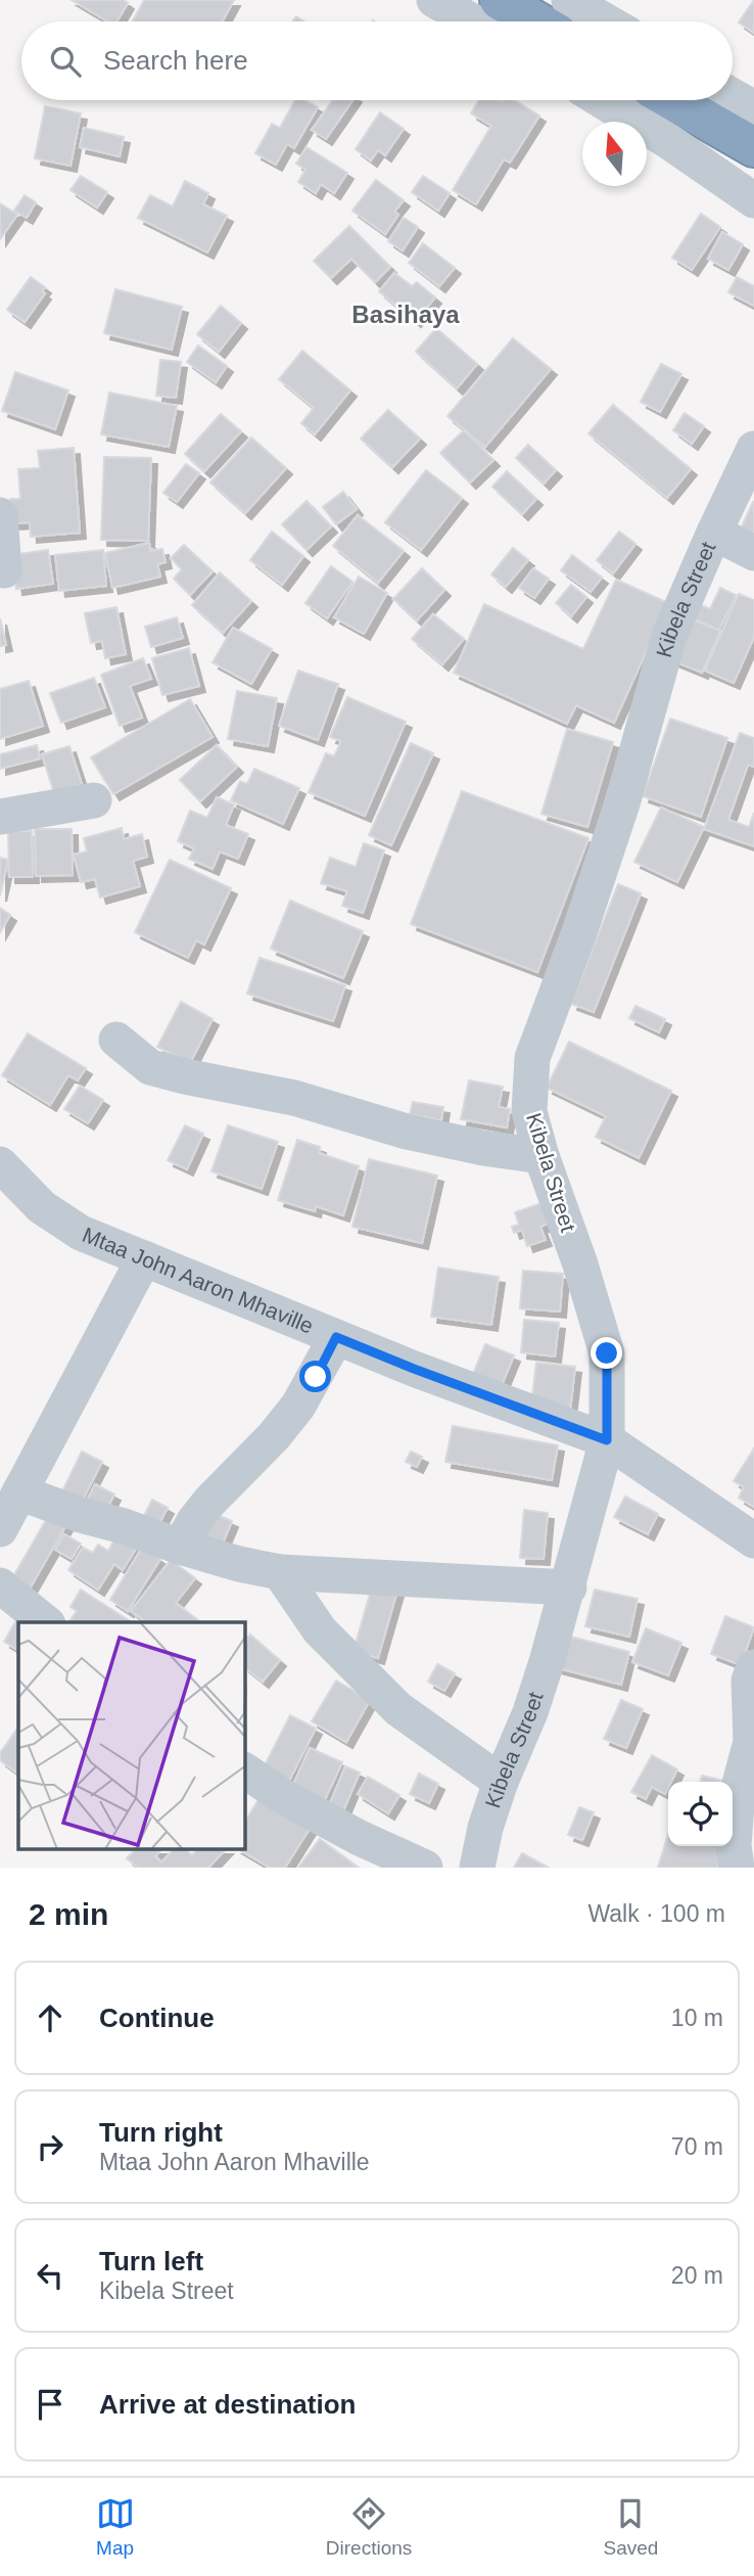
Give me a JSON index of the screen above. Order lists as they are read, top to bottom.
{
  "streets": {
    "street": ["Kibela Street", "Mtaa John Aaron Mhaville"]
  },
  "crossings": [
    ["Kibela Street", "Mtaa John Aaron Mhaville"]
  ],
  "districts": ["Basihaya"],
  "north": "top",
  "page": {
    "search": "Search here",
    "heading": ["2 min", "Walk · 100 m"],
    "list": [
      ["Continue", "10 m"],
      ["Turn right", "Mtaa John Aaron Mhaville", "70 m"],
      ["Turn left", "Kibela Street", "20 m"],
      "Arrive at destination"
    ],
    "nav": ["Map", "Directions", "Saved"]
  }
}
